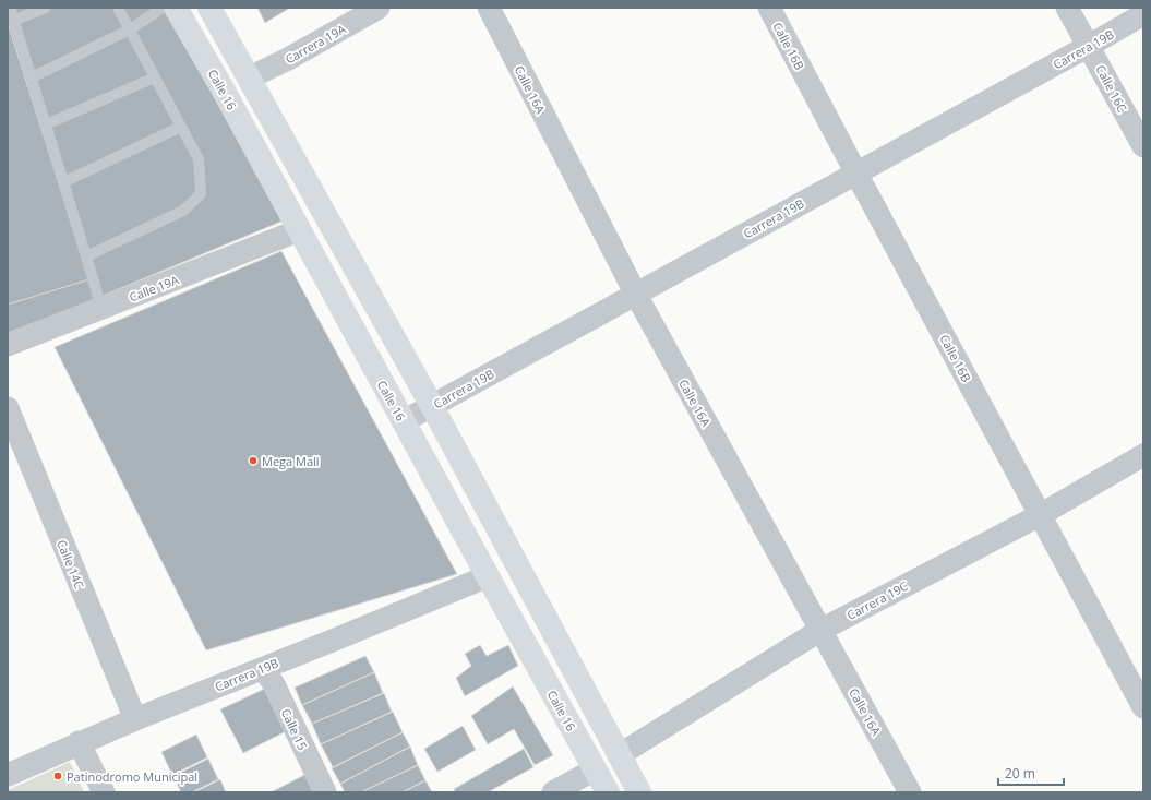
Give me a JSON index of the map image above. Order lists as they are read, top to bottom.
{
  "streets": {
    "main road": ["Calle 16"],
    "street": [
      "Carrera 19A",
      "Calle 16B",
      "Carrera 19B",
      "Calle 16C",
      "Calle 16A",
      "Calle 19A",
      "Calle 14C",
      "Carrera 19C",
      "Calle 15"
    ]
  },
  "crossings": [
    ["Calle 16B", "Carrera 19B"],
    ["Calle 16B", "Carrera 19C"],
    ["Carrera 19B", "Calle 16C"],
    ["Carrera 19B", "Calle 16"],
    ["Carrera 19B", "Calle 16A"],
    ["Carrera 19B", "Calle 14C"],
    ["Carrera 19B", "Calle 15"],
    ["Calle 16", "Calle 19A"],
    ["Calle 16A", "Carrera 19C"]
  ],
  "places": ["Mega Mall", "Patinodromo Municipal"],
  "scale_bar": "20 m"
}
